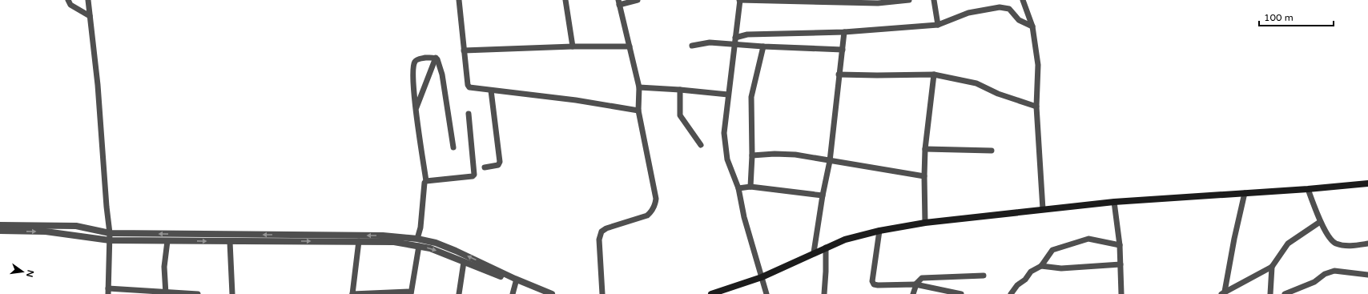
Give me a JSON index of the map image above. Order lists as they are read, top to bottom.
{
  "scale_bar": "100 m",
  "north": "right"
}
